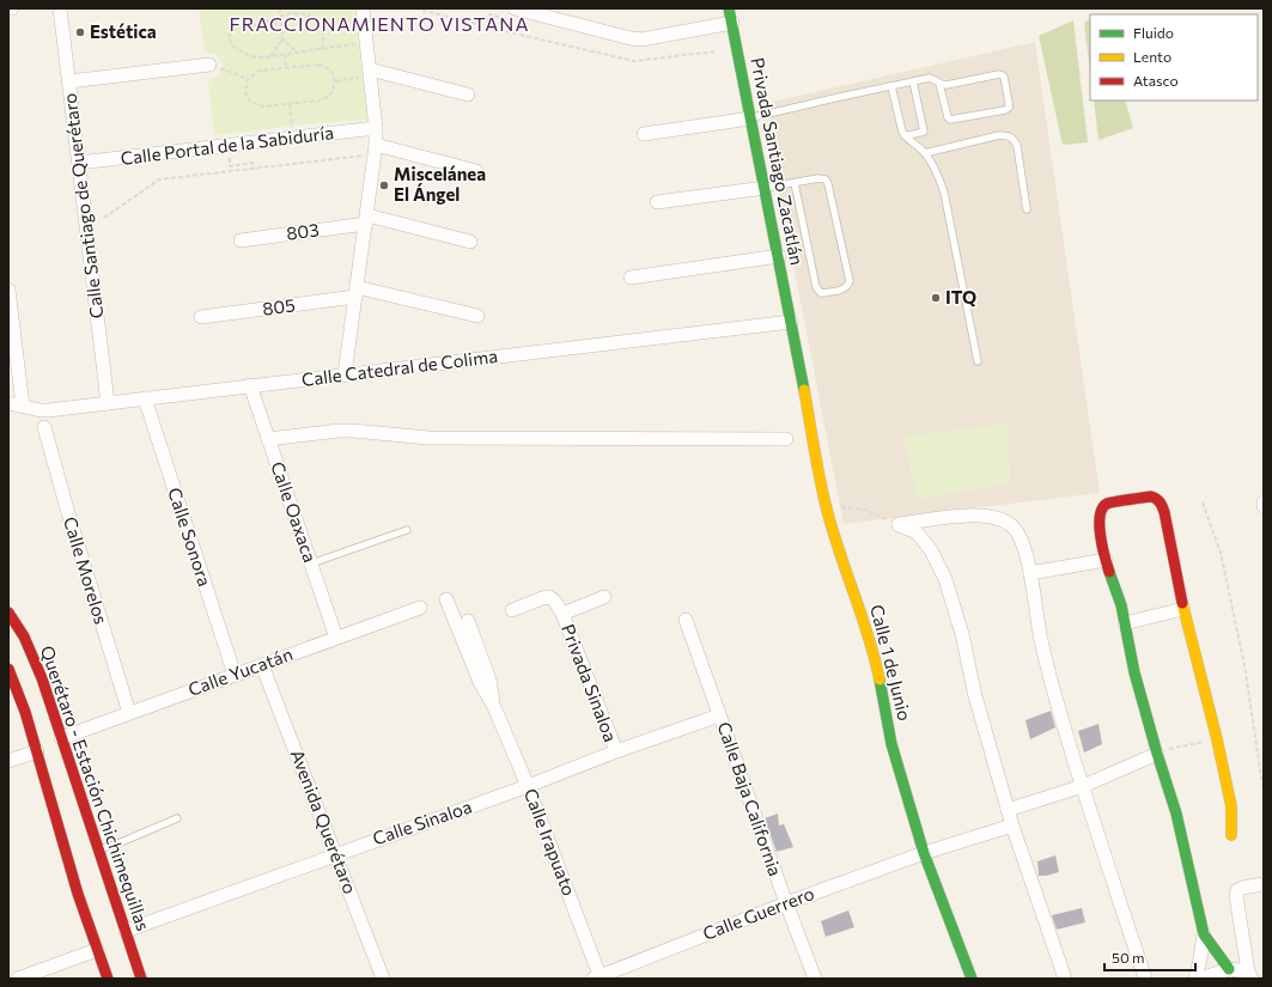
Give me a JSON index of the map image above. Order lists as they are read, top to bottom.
{
  "streets": {
    "street": [
      "Calle Portal de la Sabiduría",
      "Privada Santiago Zacatlán",
      "Calle Santiago de Querétaro",
      "803",
      "805",
      "Calle Catedral de Colima",
      "Calle Oaxaca",
      "Calle Sonora",
      "Calle Morelos",
      "Calle 1 de Junio",
      "Calle Yucatán",
      "Privada Sinaloa",
      "Querétaro - Estación Chichimequillas",
      "Calle Baja California",
      "Avenida Querétaro",
      "Calle Sinaloa",
      "Calle Irapuato",
      "Calle Guerrero"
    ]
  },
  "crossings": [
    ["Calle Portal de la Sabiduría", "Calle Santiago de Querétaro"],
    ["Privada Santiago Zacatlán", "Calle Catedral de Colima"],
    ["Privada Santiago Zacatlán", "Calle 1 de Junio"],
    ["Calle Santiago de Querétaro", "Calle Catedral de Colima"],
    ["Calle Catedral de Colima", "Calle Oaxaca"],
    ["Calle Catedral de Colima", "Calle Sonora"],
    ["Calle Catedral de Colima", "Calle 1 de Junio"],
    ["Calle Oaxaca", "Calle Yucatán"],
    ["Calle Sonora", "Calle Yucatán"],
    ["Calle Morelos", "Calle Yucatán"],
    ["Calle 1 de Junio", "Calle Guerrero"],
    ["Calle Yucatán", "Querétaro - Estación Chichimequillas"],
    ["Calle Yucatán", "Avenida Querétaro"],
    ["Privada Sinaloa", "Calle Sinaloa"],
    ["Querétaro - Estación Chichimequillas", "Calle Sinaloa"],
    ["Calle Baja California", "Calle Sinaloa"],
    ["Calle Baja California", "Calle Guerrero"],
    ["Avenida Querétaro", "Calle Sinaloa"],
    ["Calle Sinaloa", "Calle Irapuato"],
    ["Calle Irapuato", "Calle Guerrero"]
  ],
  "districts": ["FRACCIONAMIENTO VISTANA"],
  "places": ["Estética", "Miscelánea El Ángel", "ITQ"],
  "legend": ["Fluido", "Lento", "Atasco"],
  "scale_bar": "50 m"
}
